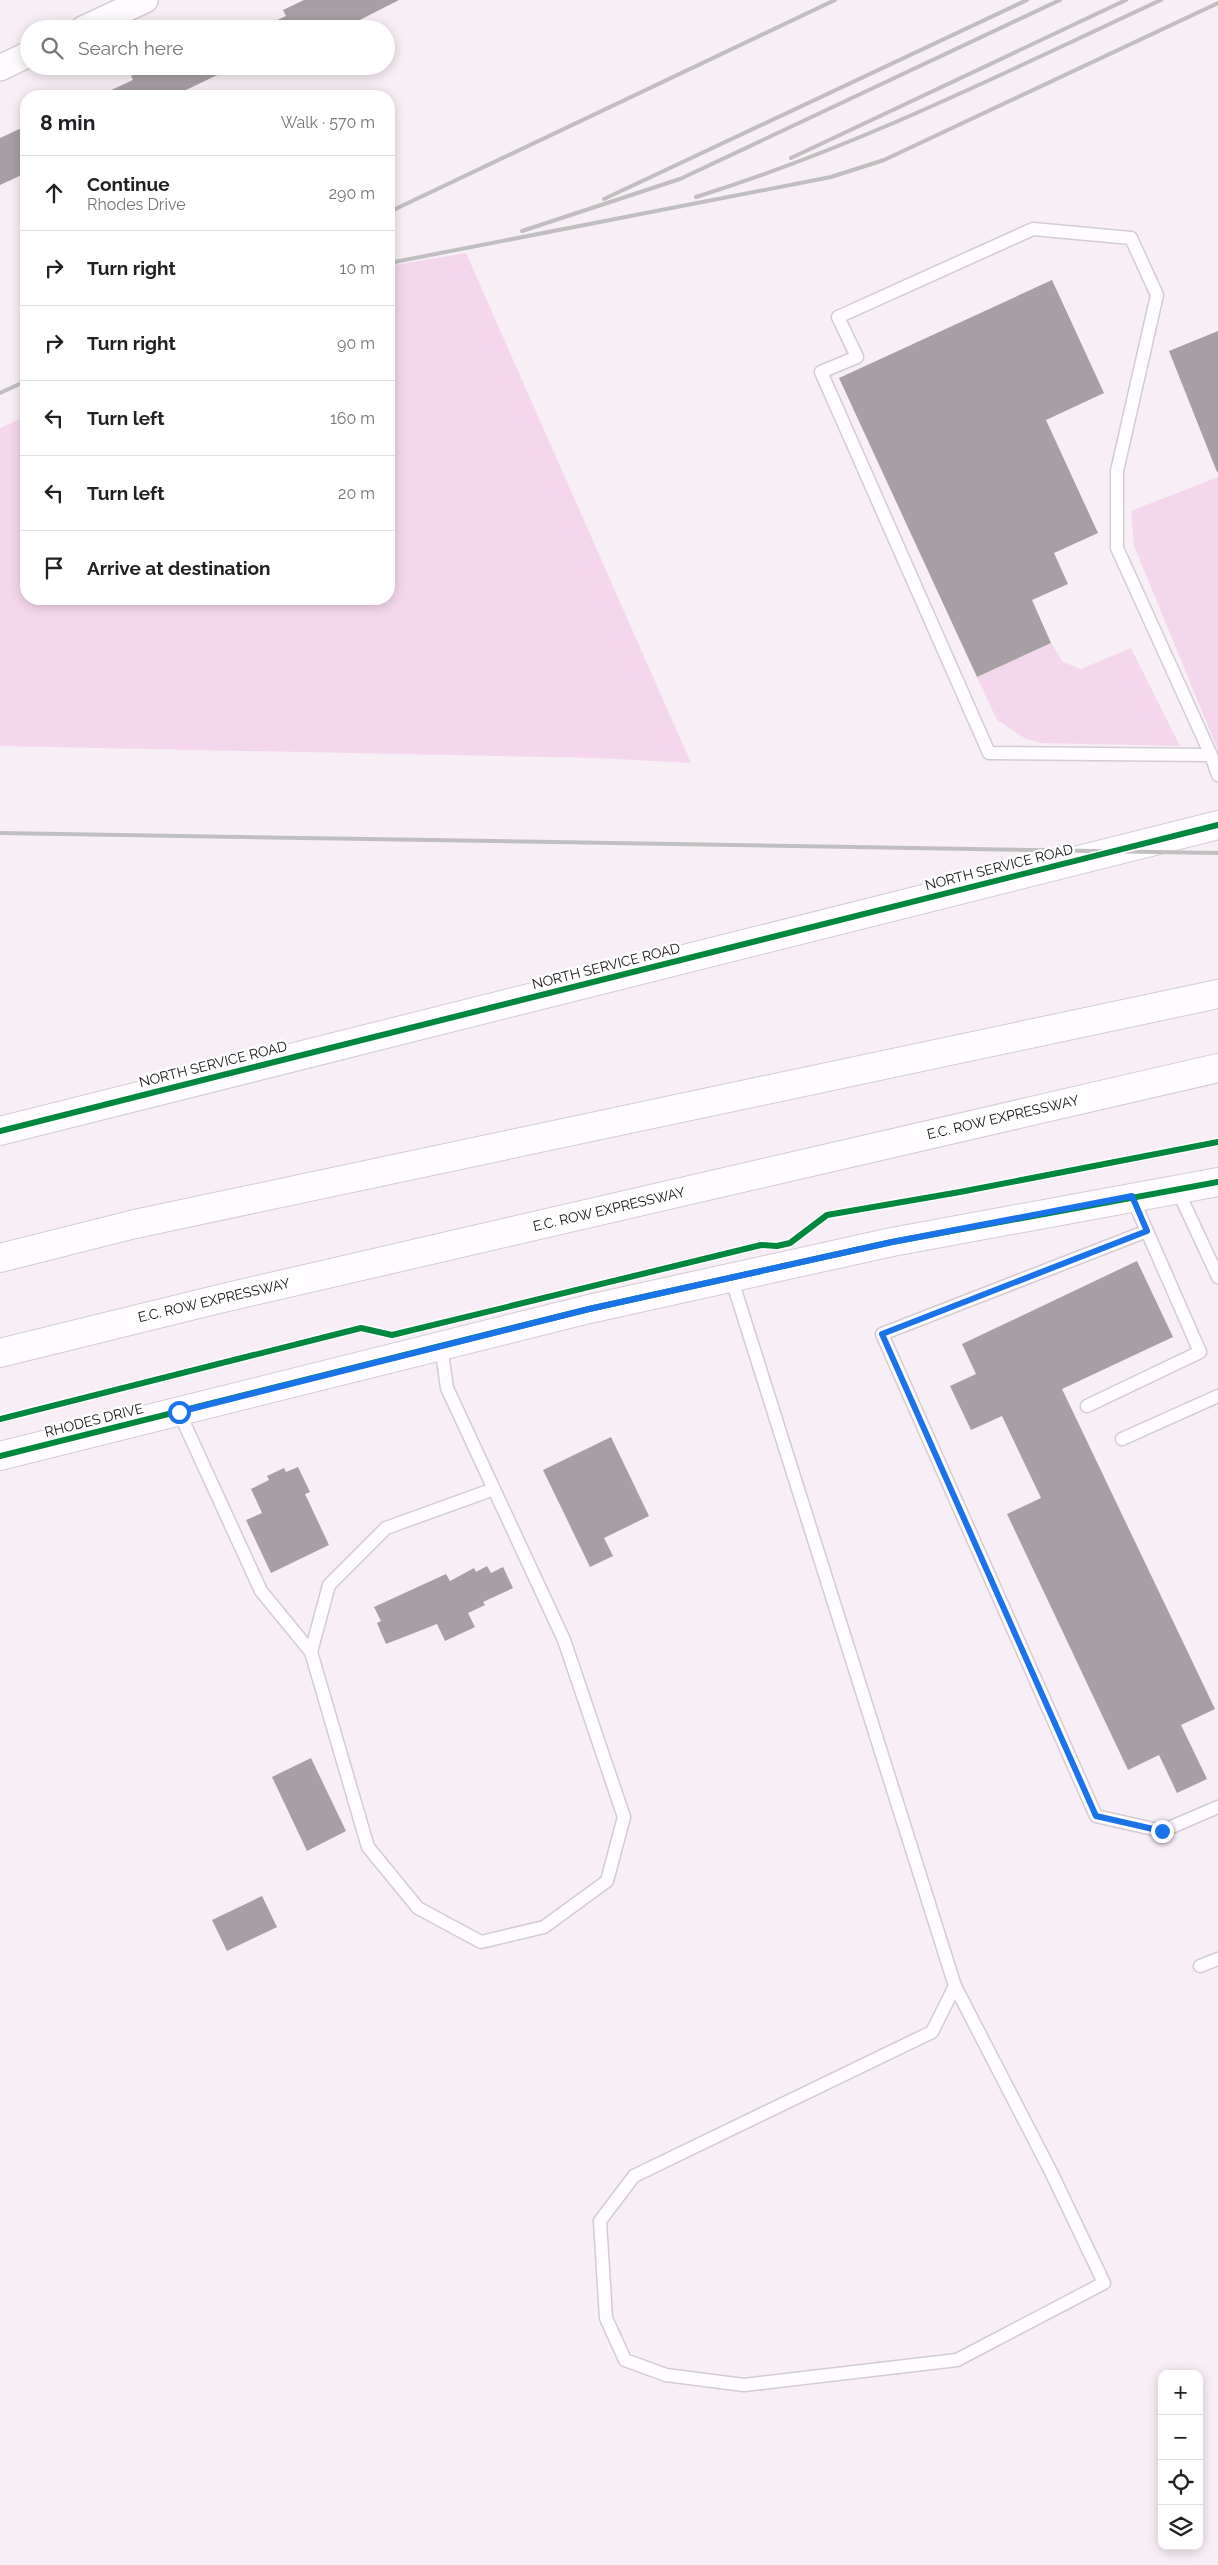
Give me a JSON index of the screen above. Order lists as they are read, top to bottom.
{
  "streets": {
    "main road": ["NORTH SERVICE ROAD", "E.C. ROW EXPRESSWAY", "RHODES DRIVE"]
  },
  "page": {
    "search": "Search here",
    "heading": ["8 min", "Walk · 570 m"],
    "list": [
      ["Continue", "Rhodes Drive", "290 m"],
      ["Turn right", "10 m"],
      ["Turn right", "90 m"],
      ["Turn left", "160 m"],
      ["Turn left", "20 m"],
      "Arrive at destination"
    ],
    "map_buttons": ["+", "−"]
  }
}
